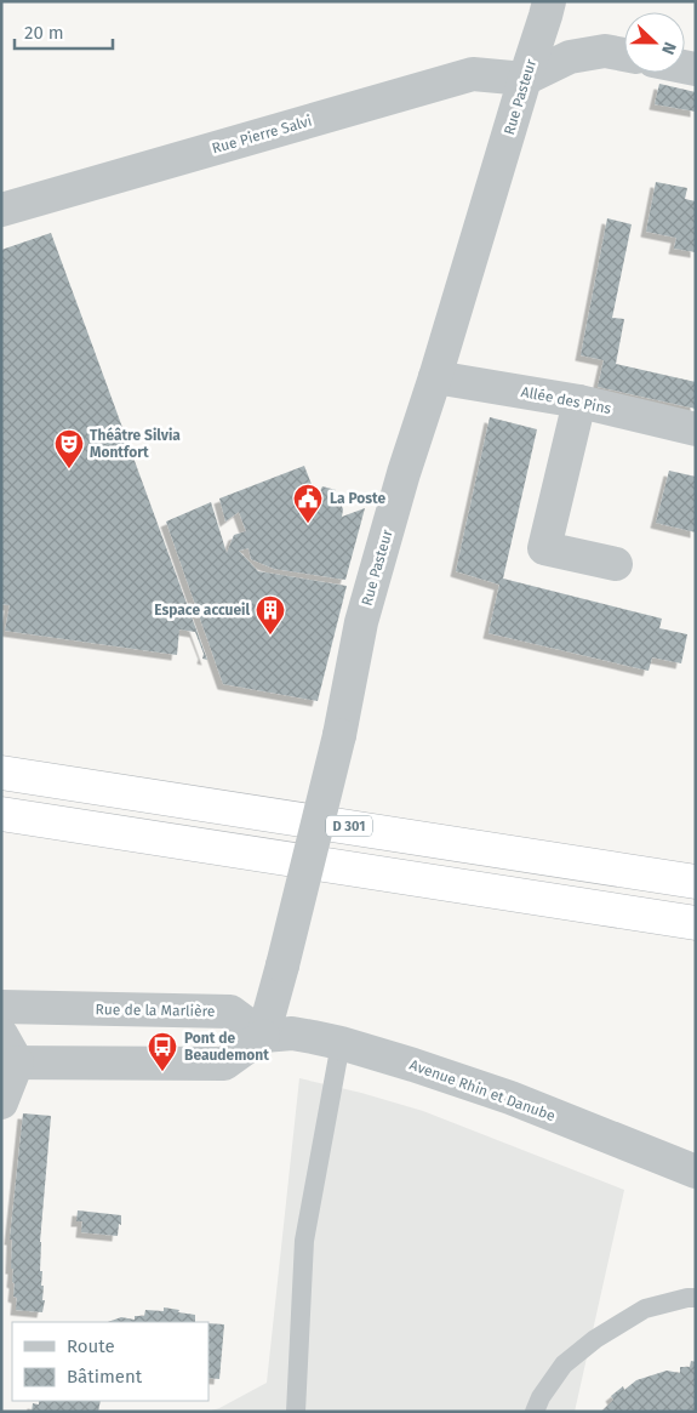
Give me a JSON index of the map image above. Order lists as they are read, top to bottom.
{
  "streets": {
    "highway": ["D 301"],
    "street": [
      "Rue Pasteur",
      "Rue Pierre Salvi",
      "Allée des Pins",
      "Rue de la Marlière",
      "Avenue Rhin et Danube"
    ]
  },
  "crossings": [
    ["Rue Pasteur", "Rue Pierre Salvi"],
    ["Rue Pasteur", "Allée des Pins"],
    ["Rue Pasteur", "Rue de la Marlière"],
    ["Rue Pasteur", "Avenue Rhin et Danube"],
    ["Rue de la Marlière", "Avenue Rhin et Danube"]
  ],
  "places": {
    "theatre": ["Théâtre Silvia Montfort"],
    "public building": ["La Poste"],
    "building": ["Espace accueil"],
    "bus stop": ["Pont de Beaudemont"]
  },
  "legend": ["Route", "Bâtiment"],
  "scale_bar": "20 m",
  "north": "right"
}
